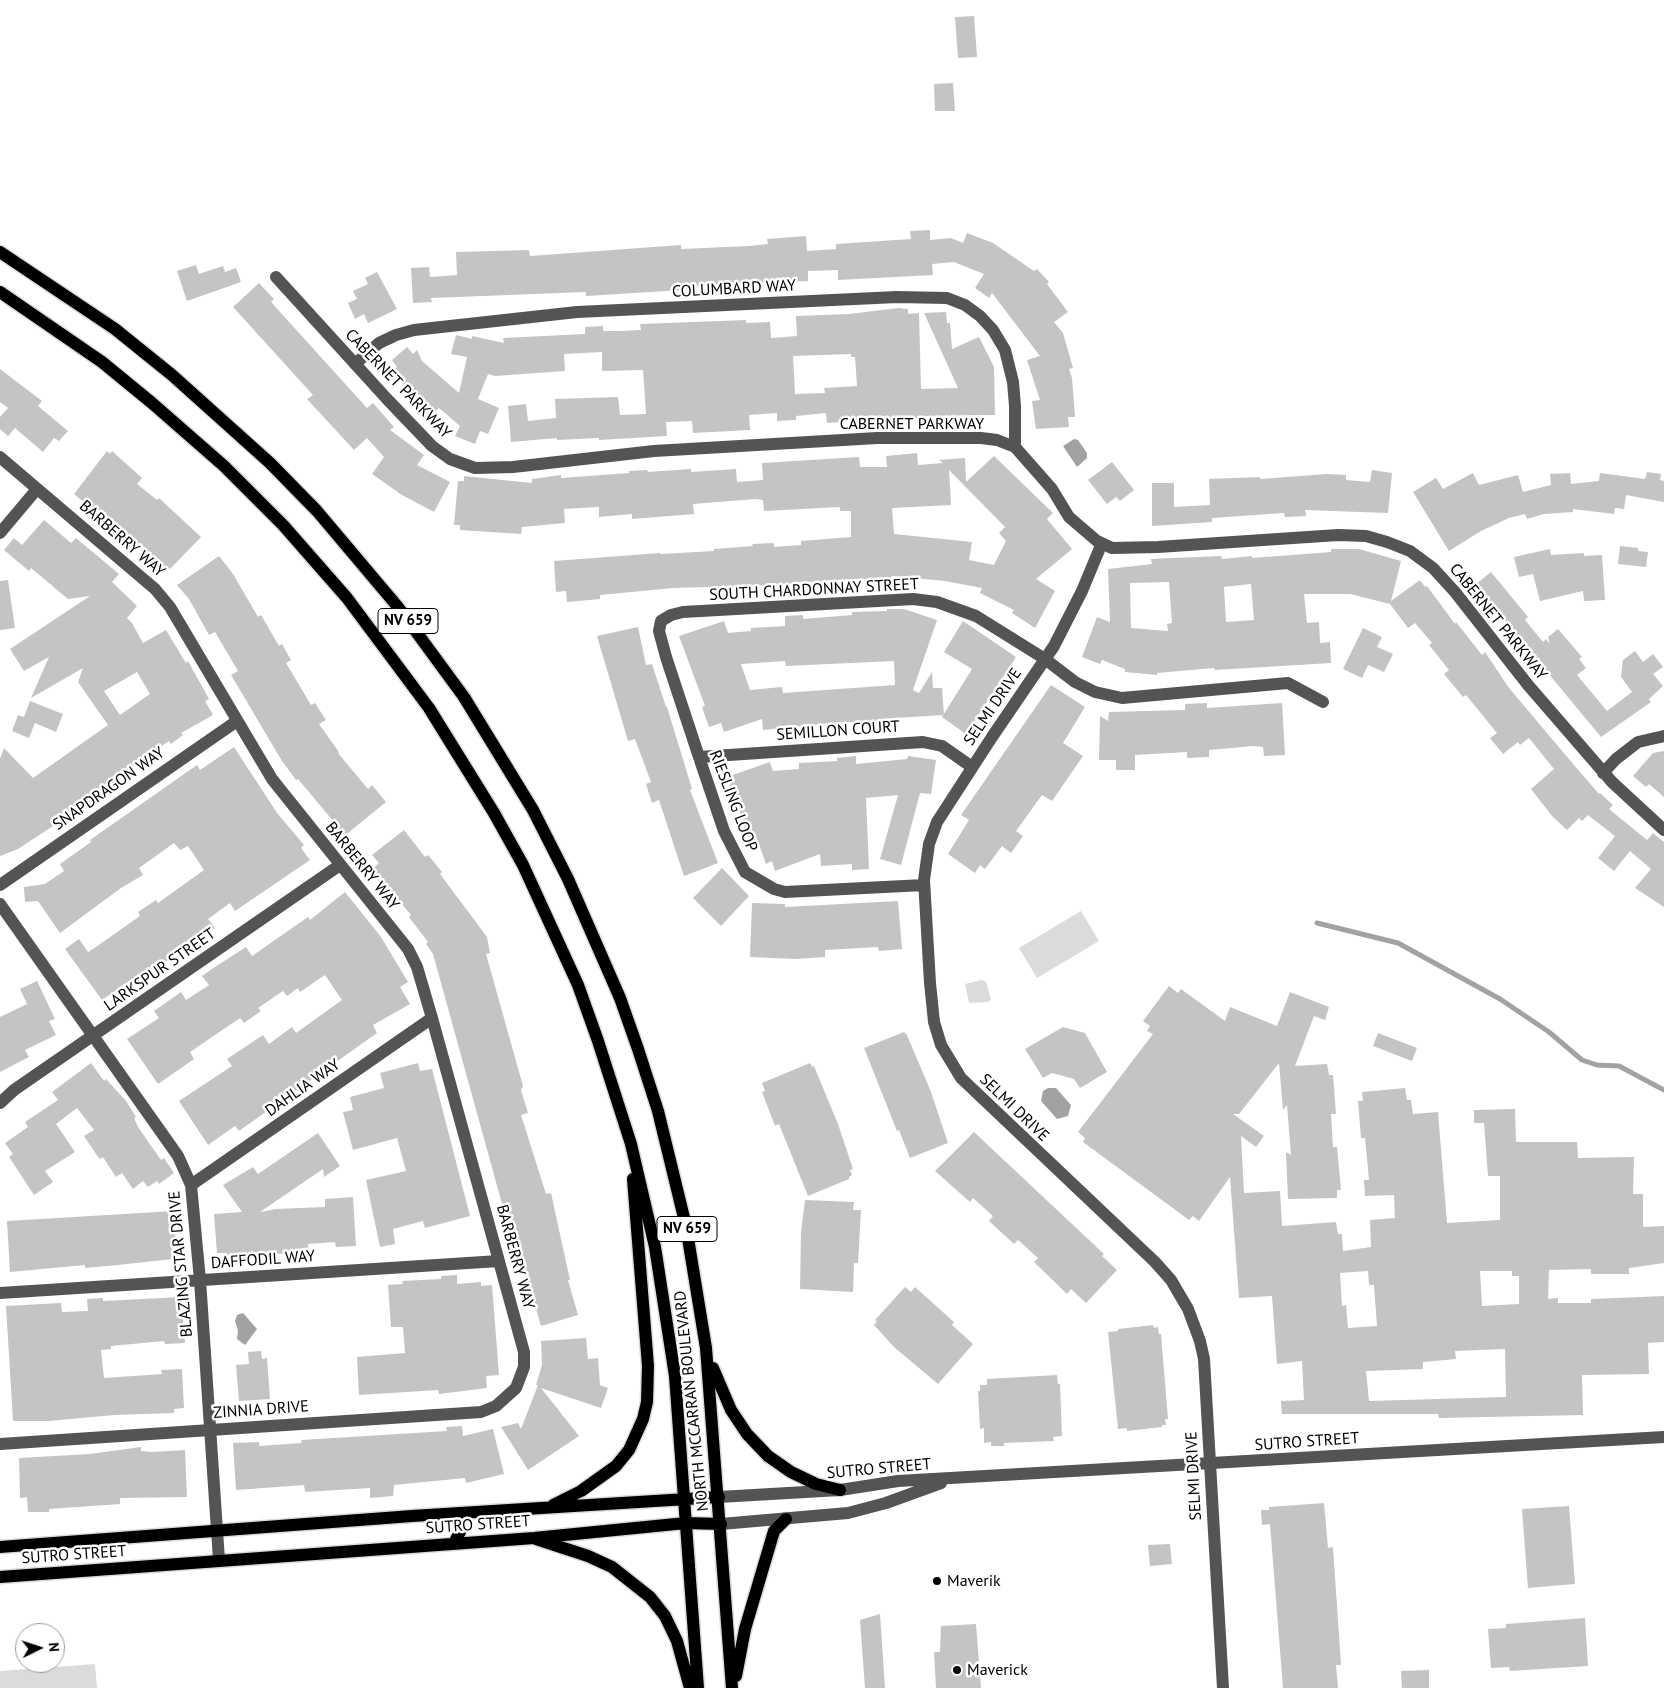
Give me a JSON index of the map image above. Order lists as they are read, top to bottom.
{
  "streets": {
    "main road": ["NV 659", "NORTH MCCARRAN BOULEVARD", "SUTRO STREET"],
    "street": [
      "COLUMBARD WAY",
      "CABERNET PARKWAY",
      "BARBERRY WAY",
      "SOUTH CHARDONNAY STREET",
      "SELMI DRIVE",
      "SEMILLON COURT",
      "SNAPDRAGON WAY",
      "RIESLING LOOP",
      "LARKSPUR STREET",
      "DAHLIA WAY",
      "DAFFODIL WAY",
      "BLAZING STAR DRIVE",
      "ZINNIA DRIVE"
    ]
  },
  "crossings": [
    ["COLUMBARD WAY", "CABERNET PARKWAY"],
    ["CABERNET PARKWAY", "SELMI DRIVE"],
    ["BARBERRY WAY", "SNAPDRAGON WAY"],
    ["BARBERRY WAY", "LARKSPUR STREET"],
    ["BARBERRY WAY", "DAHLIA WAY"],
    ["BARBERRY WAY", "DAFFODIL WAY"],
    ["BARBERRY WAY", "ZINNIA DRIVE"],
    ["SOUTH CHARDONNAY STREET", "SELMI DRIVE"],
    ["SOUTH CHARDONNAY STREET", "RIESLING LOOP"],
    ["SELMI DRIVE", "SEMILLON COURT"],
    ["SELMI DRIVE", "RIESLING LOOP"],
    ["SELMI DRIVE", "SUTRO STREET"],
    ["SEMILLON COURT", "RIESLING LOOP"],
    ["LARKSPUR STREET", "BLAZING STAR DRIVE"],
    ["DAHLIA WAY", "BLAZING STAR DRIVE"],
    ["DAFFODIL WAY", "BLAZING STAR DRIVE"],
    ["BLAZING STAR DRIVE", "ZINNIA DRIVE"],
    ["BLAZING STAR DRIVE", "SUTRO STREET"],
    ["NORTH MCCARRAN BOULEVARD", "SUTRO STREET"]
  ],
  "places": ["Maverik", "Maverick"],
  "north": "right"
}
